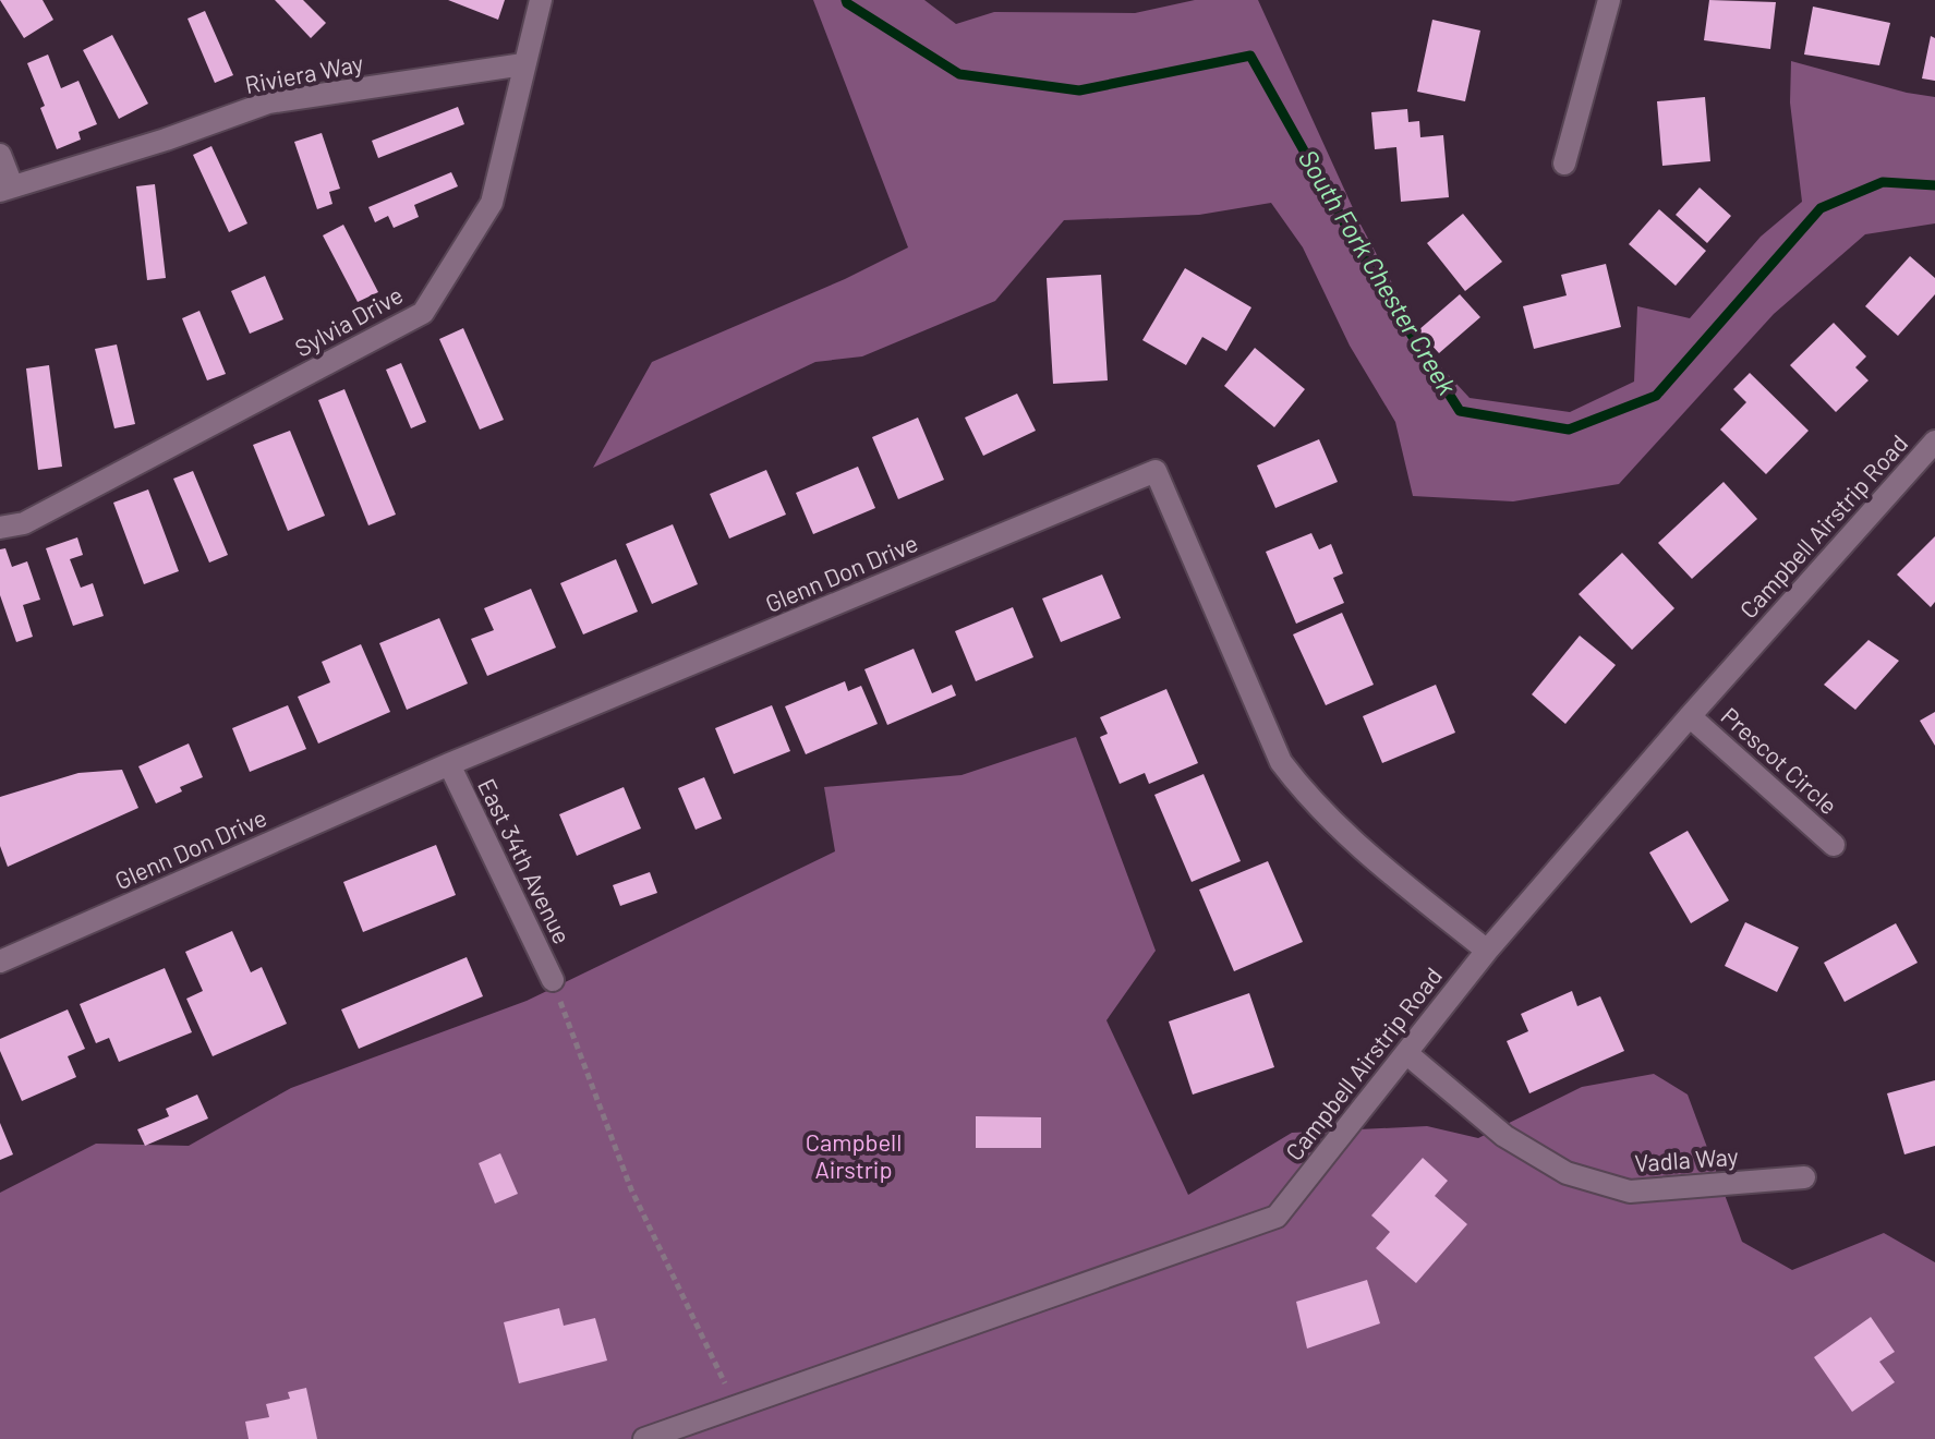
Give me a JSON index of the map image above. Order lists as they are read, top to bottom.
{
  "streets": {
    "street": [
      "Riviera Way",
      "Sylvia Drive",
      "Campbell Airstrip Road",
      "Glenn Don Drive",
      "Prescot Circle",
      "East 34th Avenue",
      "Vadla Way"
    ]
  },
  "crossings": [
    ["Riviera Way", "Sylvia Drive"],
    ["Campbell Airstrip Road", "Glenn Don Drive"],
    ["Campbell Airstrip Road", "Prescot Circle"],
    ["Campbell Airstrip Road", "Vadla Way"],
    ["Glenn Don Drive", "East 34th Avenue"]
  ],
  "water": ["South Fork Chester Creek"],
  "parks": ["Campbell Airstrip"]
}
